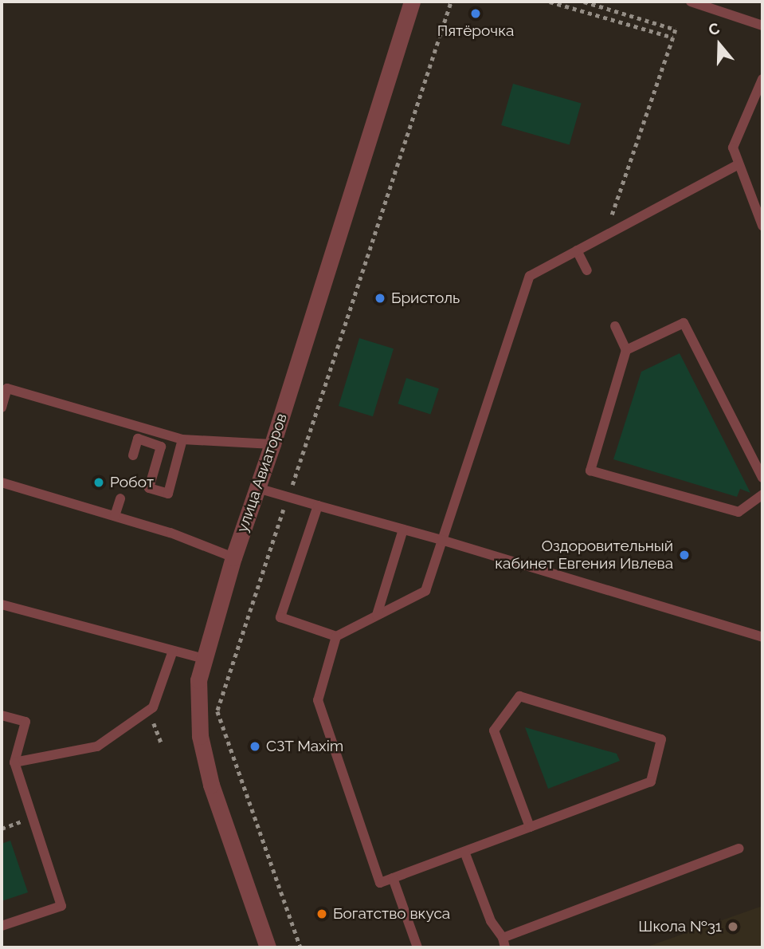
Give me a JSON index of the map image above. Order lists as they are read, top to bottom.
{
  "streets": {
    "street": ["улица Авиаторов"]
  },
  "places": [
    "Пятёрочка",
    "Бристоль",
    "Робот",
    "Оздоровительный кабинет Евгения Ивлева",
    "СЗТ Maxim",
    "Богатство вкуса",
    "Школа №31"
  ],
  "north": "top"
}
